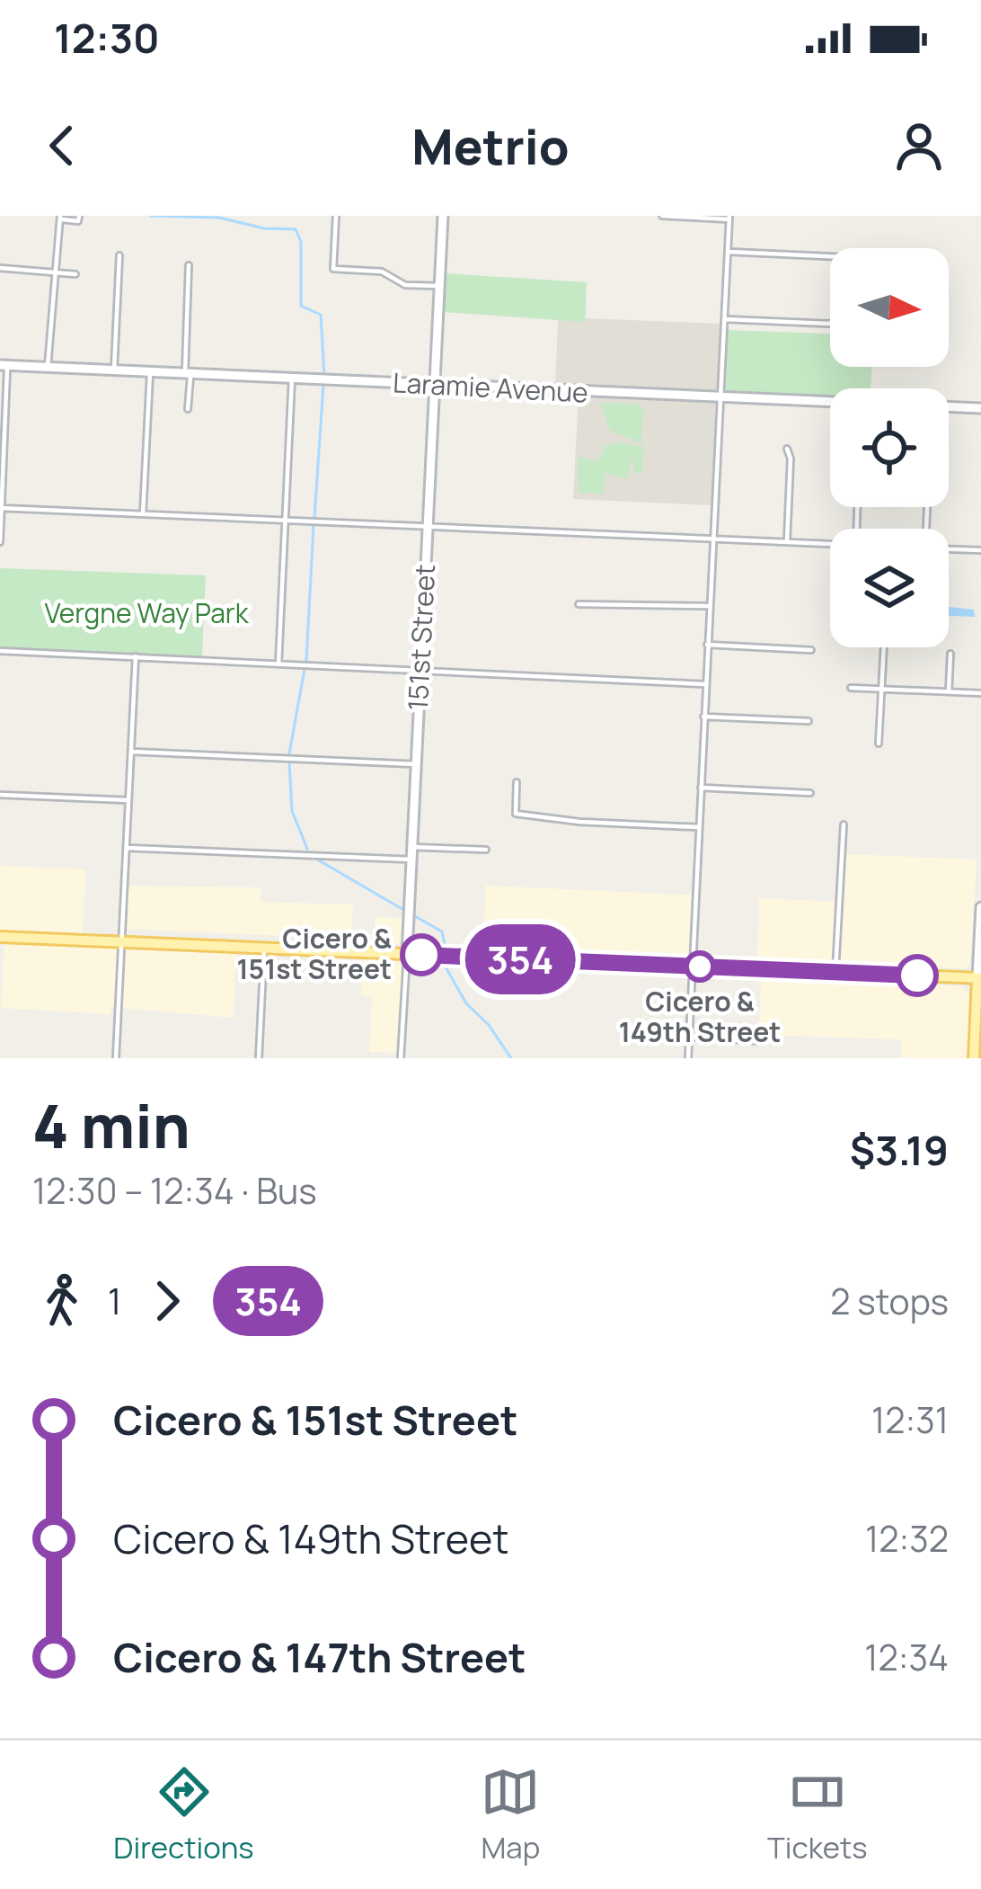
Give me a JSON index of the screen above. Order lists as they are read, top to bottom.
{
  "streets": {
    "street": ["Laramie Avenue", "151st Street"]
  },
  "crossings": [
    ["Laramie Avenue", "151st Street"]
  ],
  "parks": ["Vergne Way Park"],
  "places": ["Cicero & 151st Street", "Cicero & 149th Street"],
  "lines": ["bus line 354"],
  "north": "right",
  "page": {
    "status": "12:30",
    "header": "Metrio",
    "on_map": "354",
    "heading": ["4 min", "12:30 – 12:34 · Bus", "$3.19"],
    "legs": ["1", "354", "2 stops"],
    "list": [
      {
        "name": "Cicero & 151st Street",
        "value": "12:31"
      },
      {
        "name": "Cicero & 149th Street",
        "value": "12:32"
      },
      {
        "name": "Cicero & 147th Street",
        "value": "12:34"
      }
    ],
    "tabs": ["Directions", "Map", "Tickets"]
  }
}
